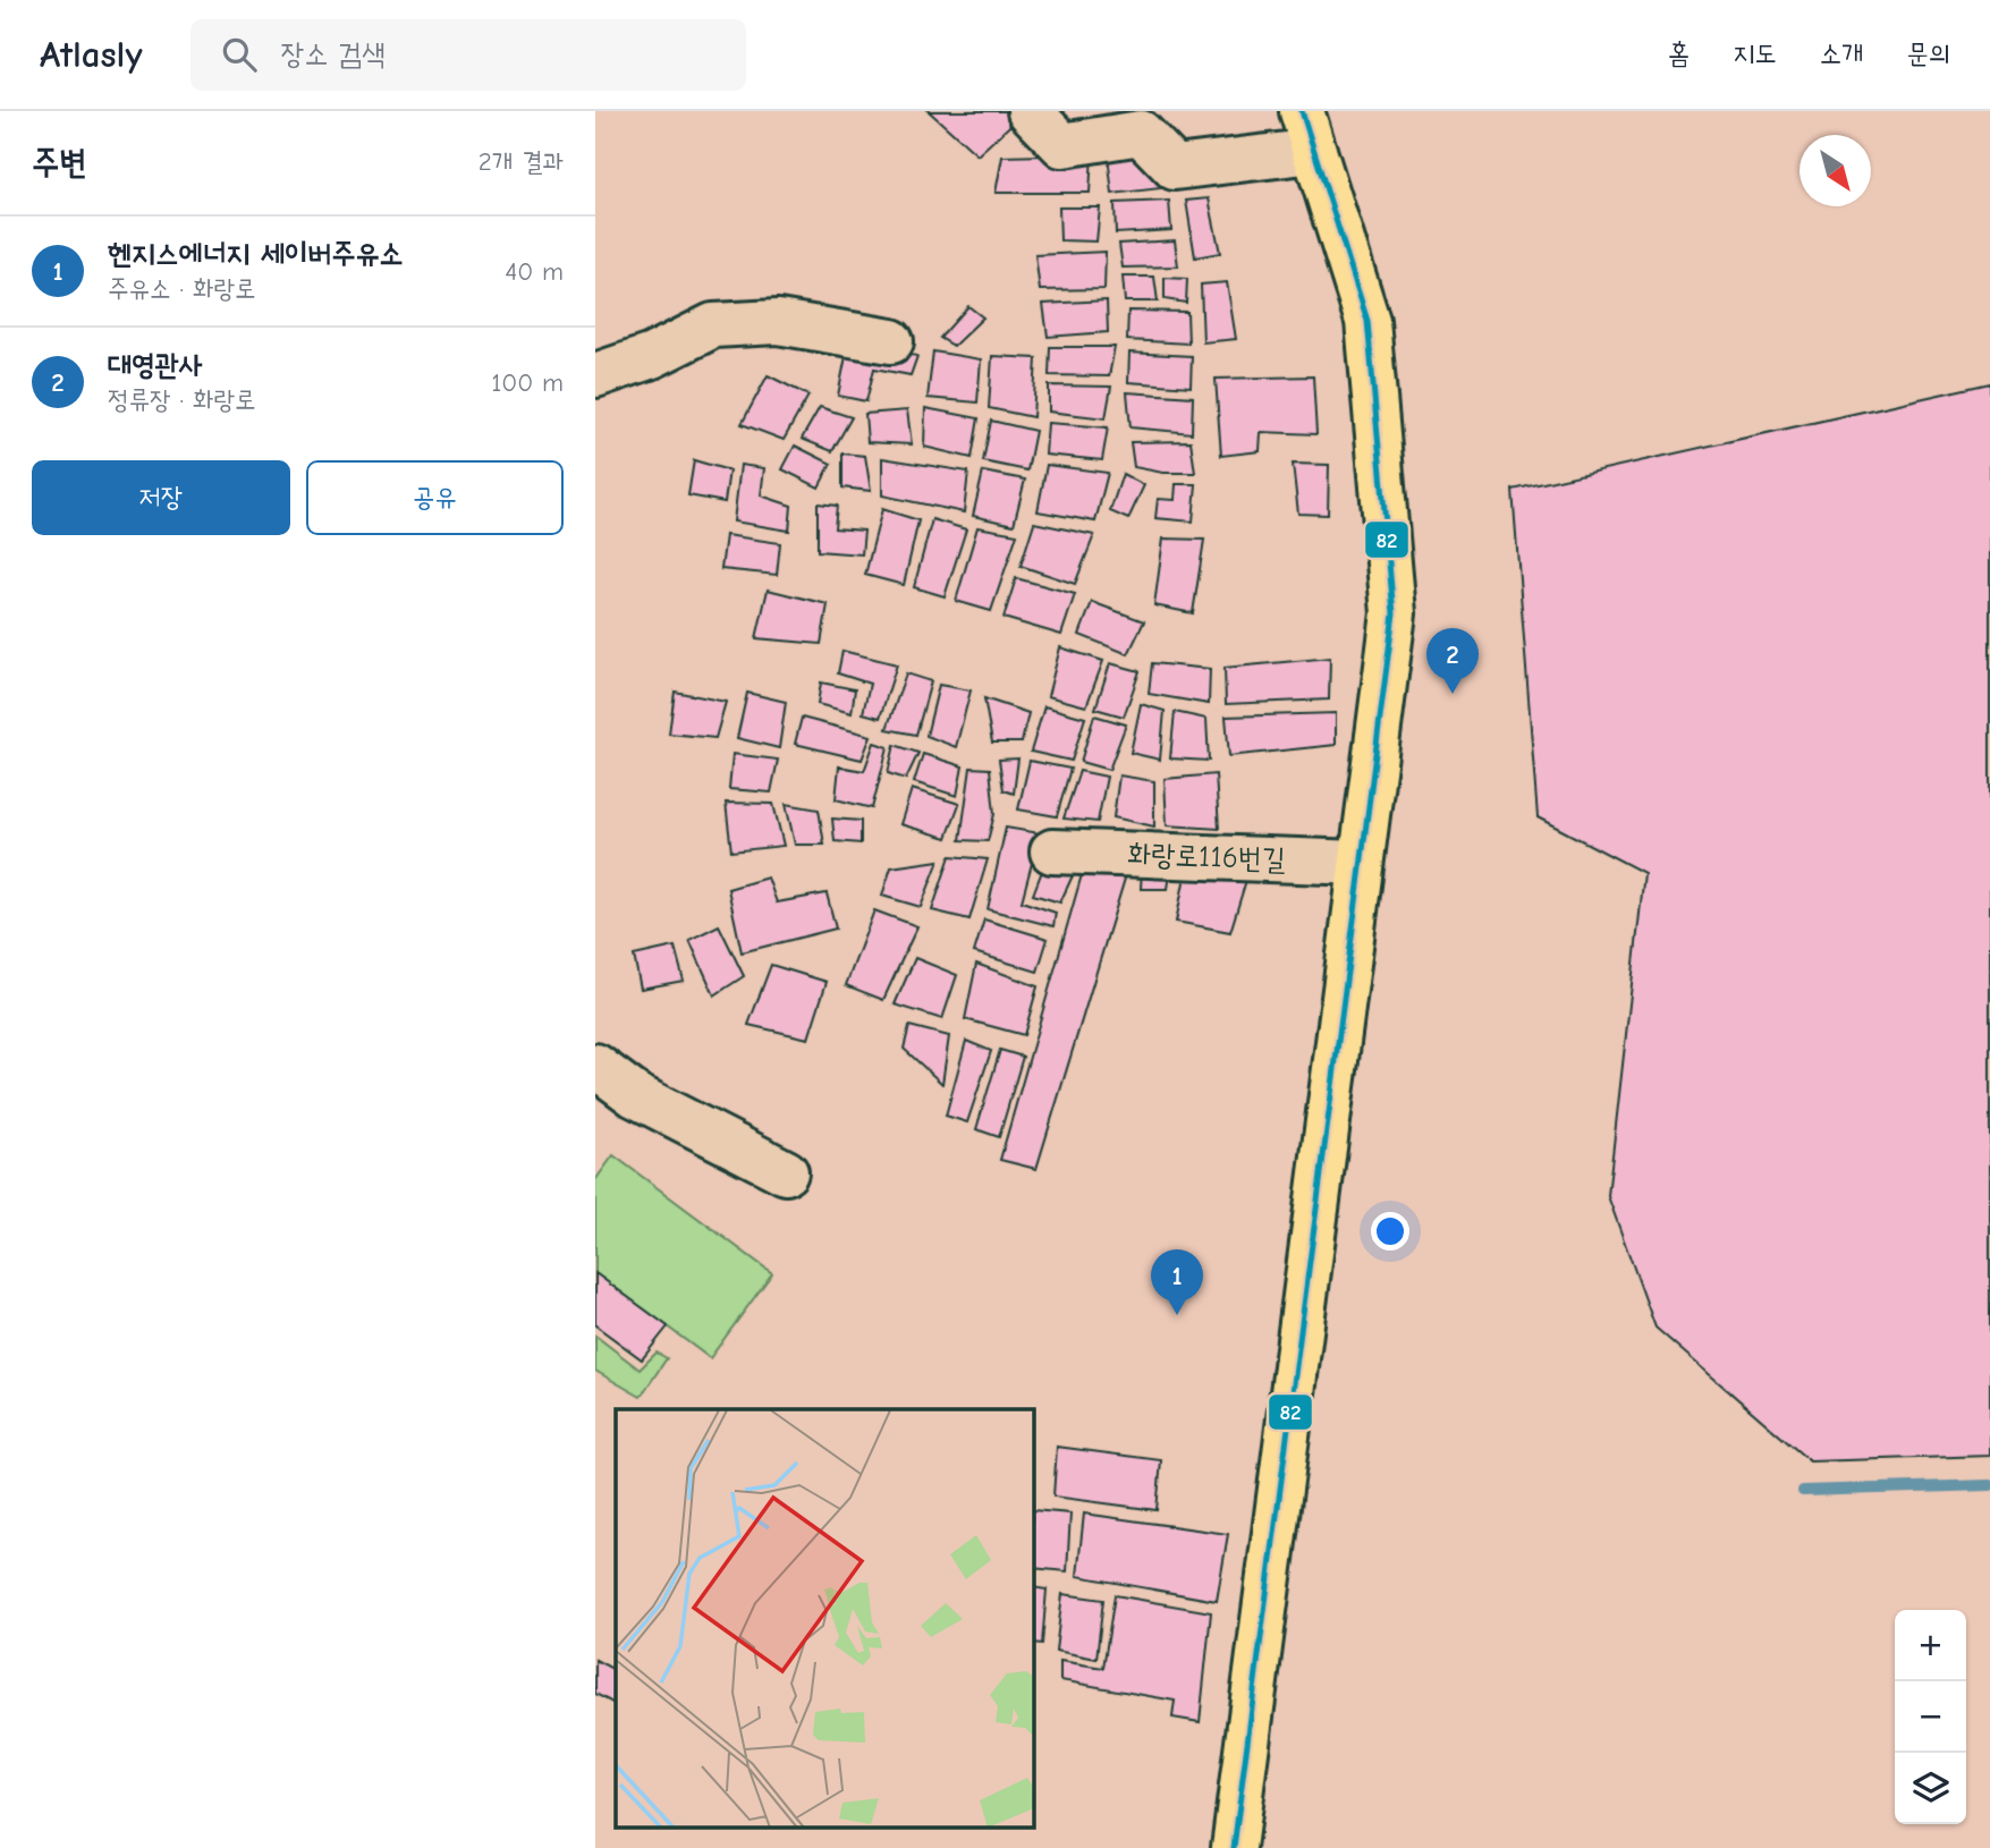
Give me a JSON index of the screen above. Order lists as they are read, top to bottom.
{
  "streets": {
    "street": ["화랑로116번길"]
  },
  "lines": ["transit line 82"],
  "north": "bottom right",
  "page": {
    "header": "Atlasly",
    "search": "장소 검색",
    "nav": [
      "홈",
      "지도",
      "소개",
      "문의"
    ],
    "heading": ["주변", "2개 결과"],
    "list": [
      {
        "mark": "1",
        "name": "헨지스에너지 세이버주유소",
        "note": "주유소 · 화랑로",
        "value": "40 m"
      },
      {
        "mark": "2",
        "name": "대영관사",
        "note": "정류장 · 화랑로",
        "value": "100 m"
      }
    ],
    "buttons": ["저장", "공유"],
    "pins": ["2", "1"],
    "map_buttons": ["+", "−"]
  }
}
